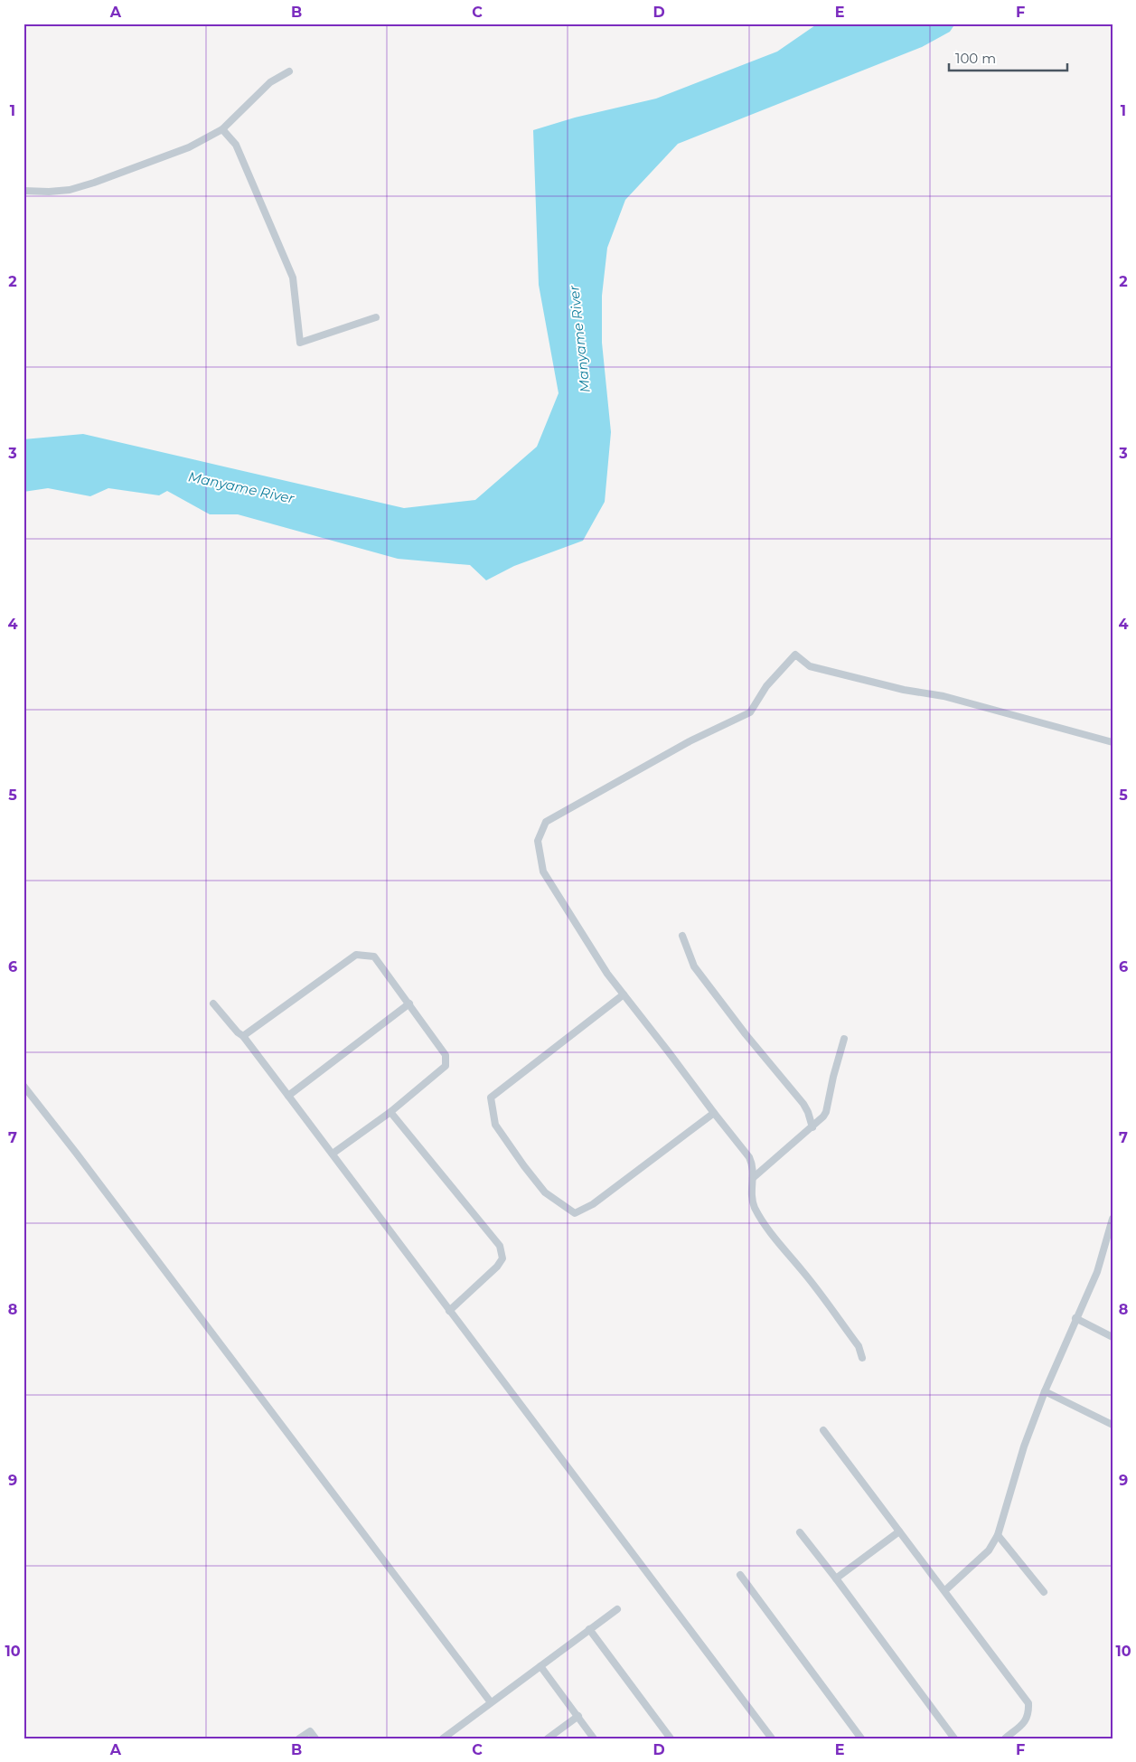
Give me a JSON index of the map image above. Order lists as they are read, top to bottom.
{
  "water": ["Manyame River"],
  "scale_bar": "100 m",
  "grid": {
    "columns": [
      "A",
      "B",
      "C",
      "D",
      "E",
      "F"
    ],
    "rows": [
      "1",
      "2",
      "3",
      "4",
      "5",
      "6",
      "7",
      "8",
      "9",
      "10"
    ]
  }
}
